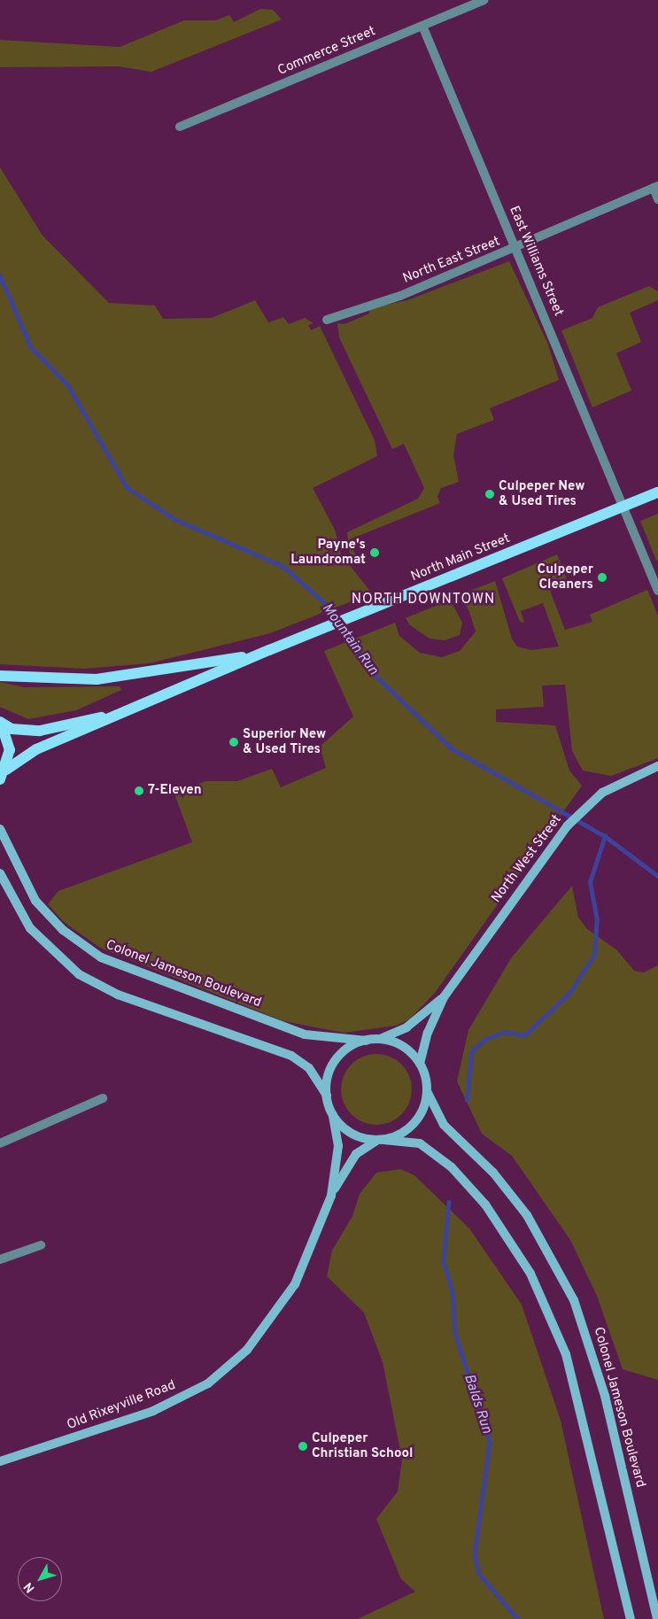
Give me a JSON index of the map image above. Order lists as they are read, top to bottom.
{
  "streets": {
    "main road": [
      "North Main Street",
      "North West Street",
      "Colonel Jameson Boulevard",
      "Old Rixeyville Road"
    ],
    "street": ["Commerce Street", "North East Street", "East Williams Street"]
  },
  "crossings": [
    ["Commerce Street", "East Williams Street"],
    ["North East Street", "East Williams Street"],
    ["East Williams Street", "North Main Street"],
    ["North West Street", "Colonel Jameson Boulevard"],
    ["North West Street", "Old Rixeyville Road"],
    ["Colonel Jameson Boulevard", "Old Rixeyville Road"]
  ],
  "districts": ["NORTH DOWNTOWN"],
  "water": ["Mountain Run", "Balds Run"],
  "places": [
    "Culpeper New & Used Tires",
    "Payne's Laundromat",
    "Culpeper Cleaners",
    "Superior New & Used Tires",
    "7-Eleven",
    "Culpeper Christian School"
  ],
  "north": "bottom left"
}
